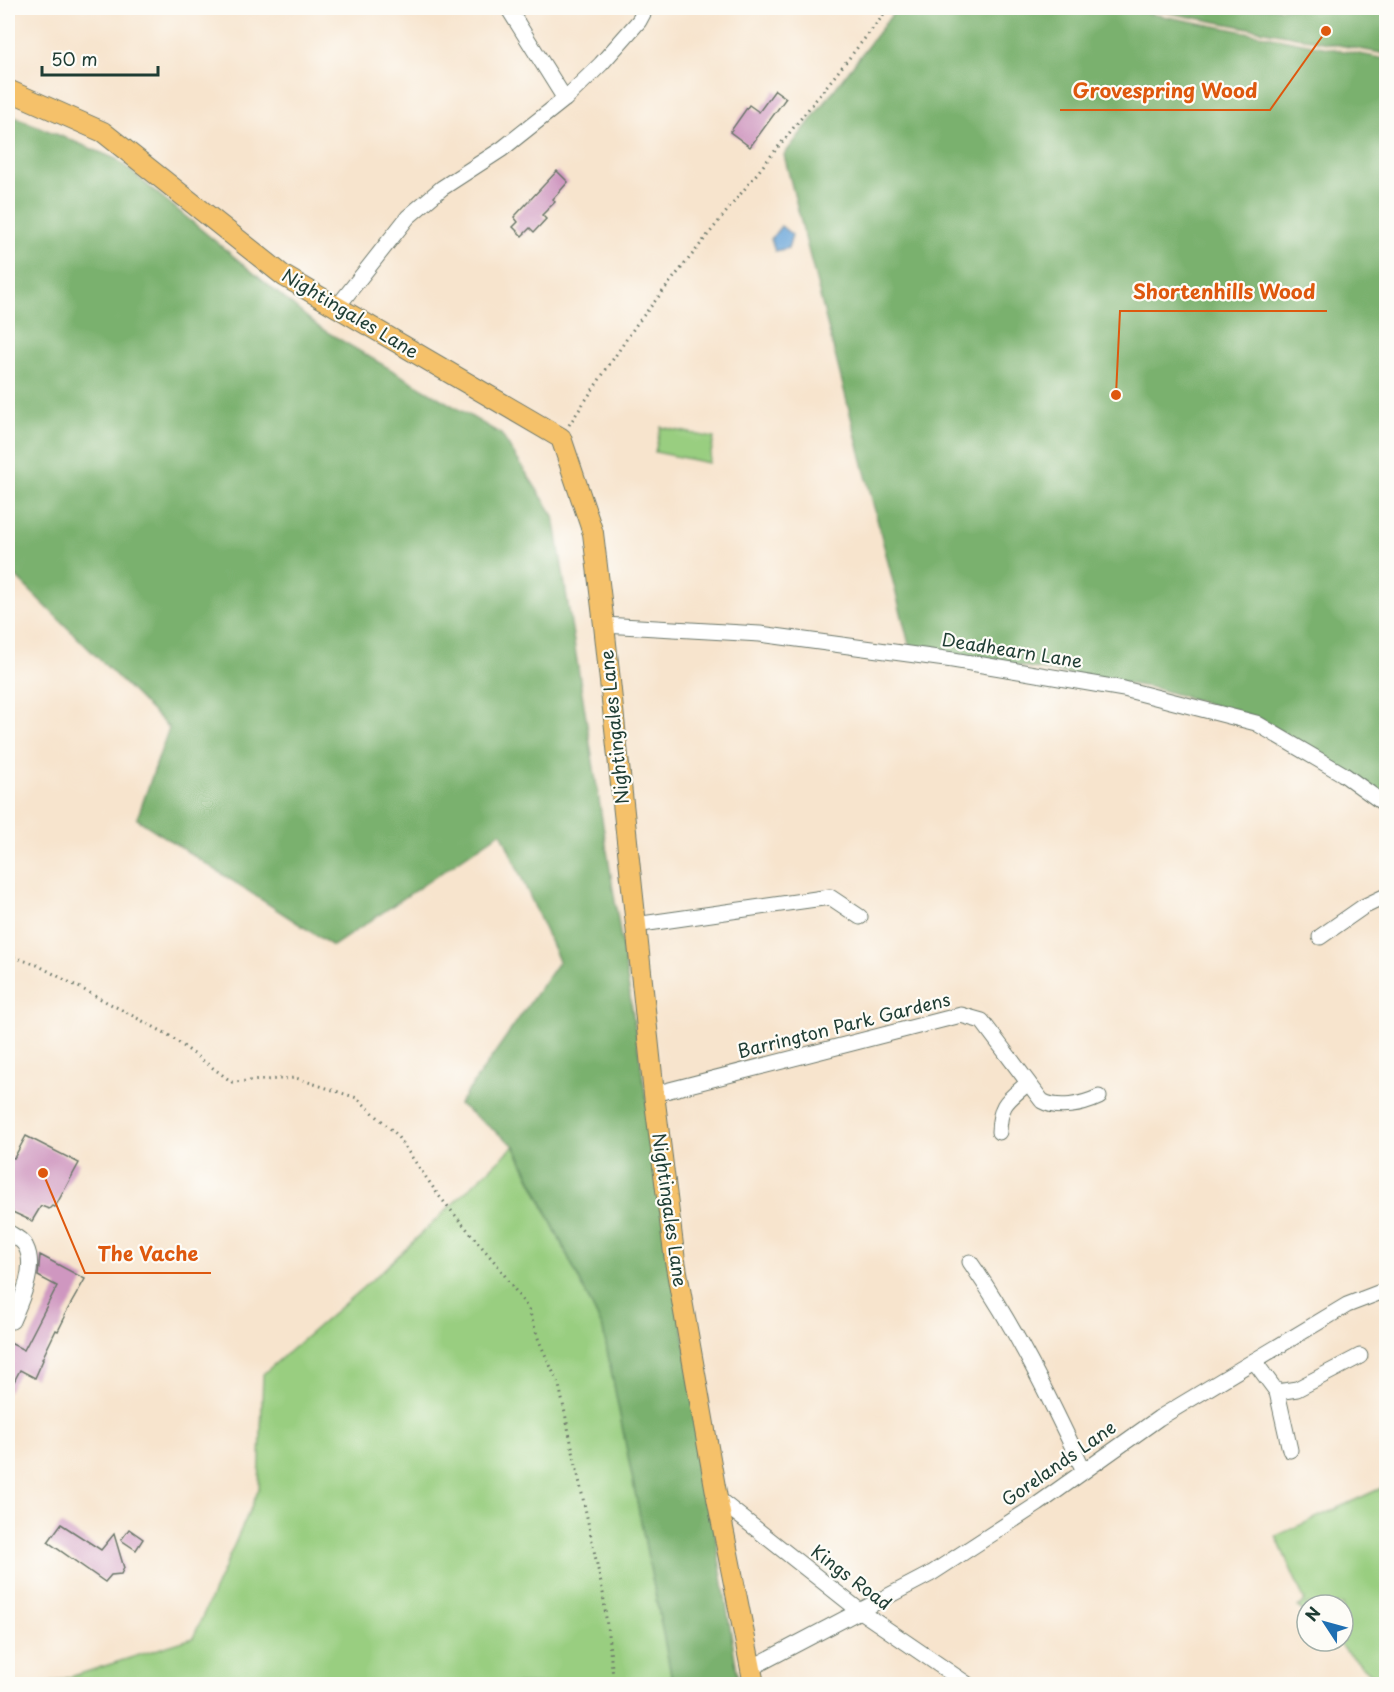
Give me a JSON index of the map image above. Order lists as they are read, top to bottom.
{
  "streets": {
    "main road": ["Nightingales Lane"],
    "street": [
      "Deadhearn Lane",
      "Barrington Park Gardens",
      "Gorelands Lane",
      "Kings Road"
    ]
  },
  "crossings": [
    ["Nightingales Lane", "Deadhearn Lane"],
    ["Nightingales Lane", "Barrington Park Gardens"],
    ["Nightingales Lane", "Gorelands Lane"],
    ["Nightingales Lane", "Kings Road"],
    ["Gorelands Lane", "Kings Road"]
  ],
  "places": ["Grovespring Wood", "Shortenhills Wood", "The Vache"],
  "scale_bar": "50 m",
  "north": "top left"
}
